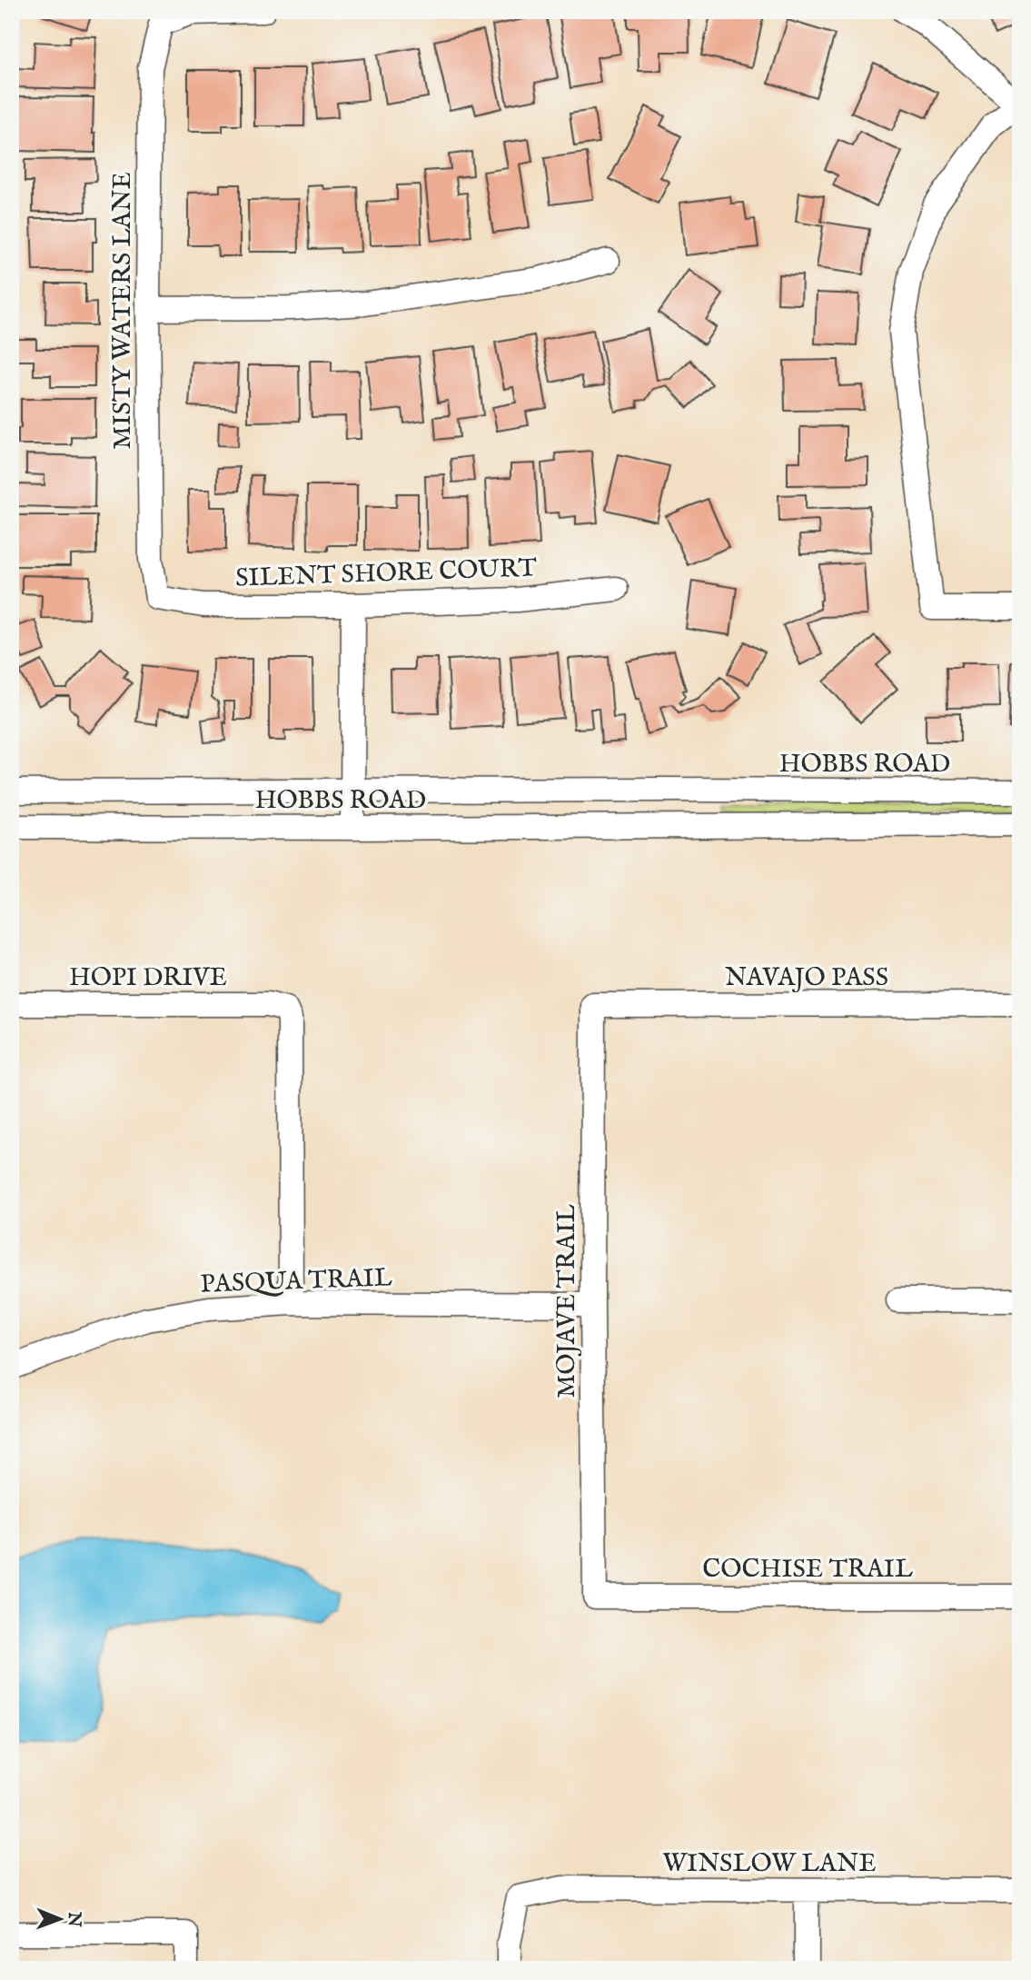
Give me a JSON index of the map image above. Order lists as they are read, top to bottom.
{
  "streets": {
    "street": [
      "MISTY WATERS LANE",
      "SILENT SHORE COURT",
      "HOBBS ROAD",
      "HOPI DRIVE",
      "NAVAJO PASS",
      "PASQUA TRAIL",
      "MOJAVE TRAIL",
      "COCHISE TRAIL",
      "WINSLOW LANE"
    ]
  },
  "crossings": [
    ["MISTY WATERS LANE", "SILENT SHORE COURT"],
    ["HOPI DRIVE", "PASQUA TRAIL"],
    ["NAVAJO PASS", "MOJAVE TRAIL"],
    ["PASQUA TRAIL", "MOJAVE TRAIL"],
    ["MOJAVE TRAIL", "COCHISE TRAIL"]
  ],
  "north": "right"
}
